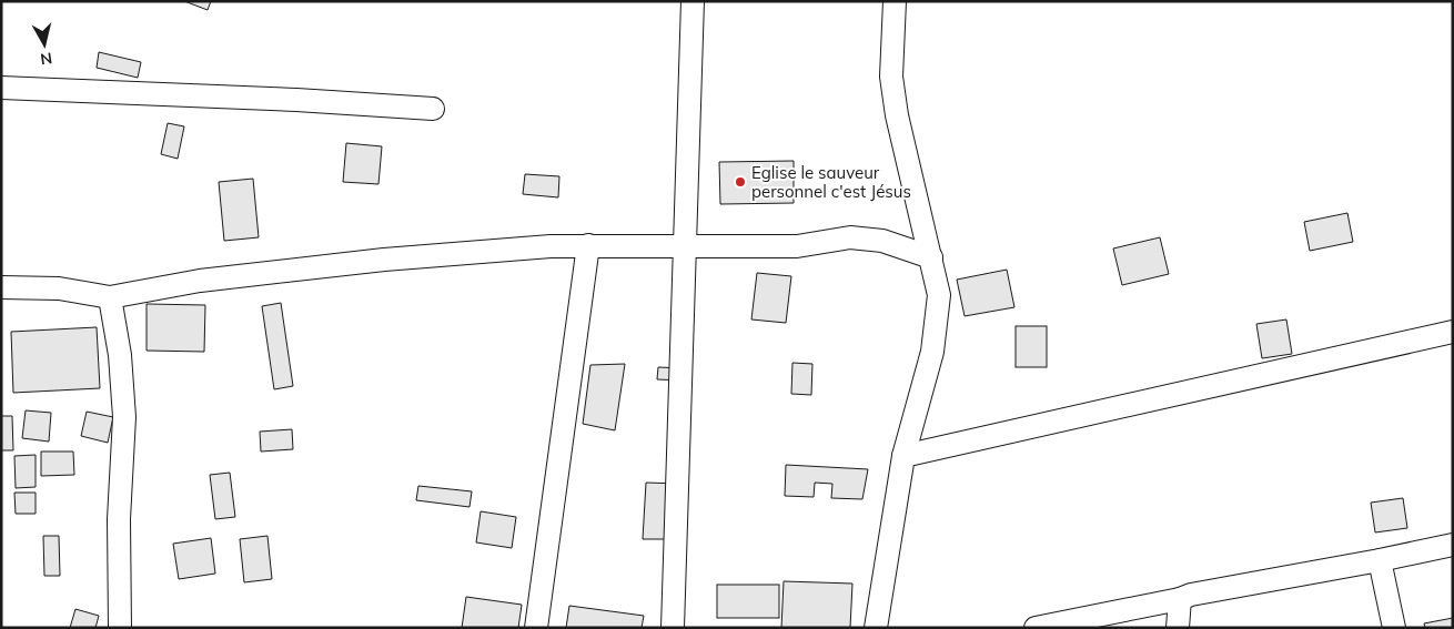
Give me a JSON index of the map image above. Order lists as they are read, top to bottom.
{
  "places": ["Eglise le sauveur personnel c'est Jésus"],
  "north": "bottom"
}
